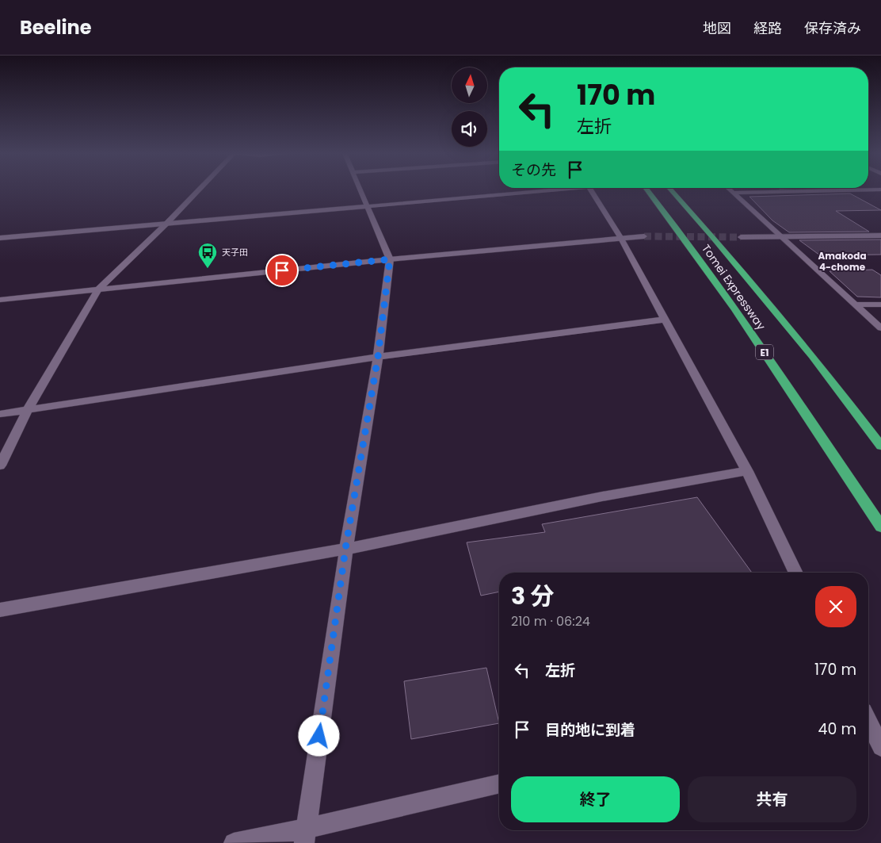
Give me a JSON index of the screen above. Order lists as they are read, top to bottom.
{
  "streets": {
    "highway": ["Tomei Expressway", "E1"]
  },
  "districts": ["Amakoda 4-chome"],
  "places": {
    "bus stop": ["天子田"]
  },
  "north": "top",
  "page": {
    "header": "Beeline",
    "nav": ["地図", "経路", "保存済み"],
    "turn": ["170 m", "左折"],
    "then": "その先",
    "heading": ["3 分", "210 m · 06:24"],
    "list": [
      {
        "name": "左折",
        "value": "170 m"
      },
      {
        "name": "目的地に到着",
        "value": "40 m"
      }
    ],
    "buttons": ["終了", "共有"]
  }
}
